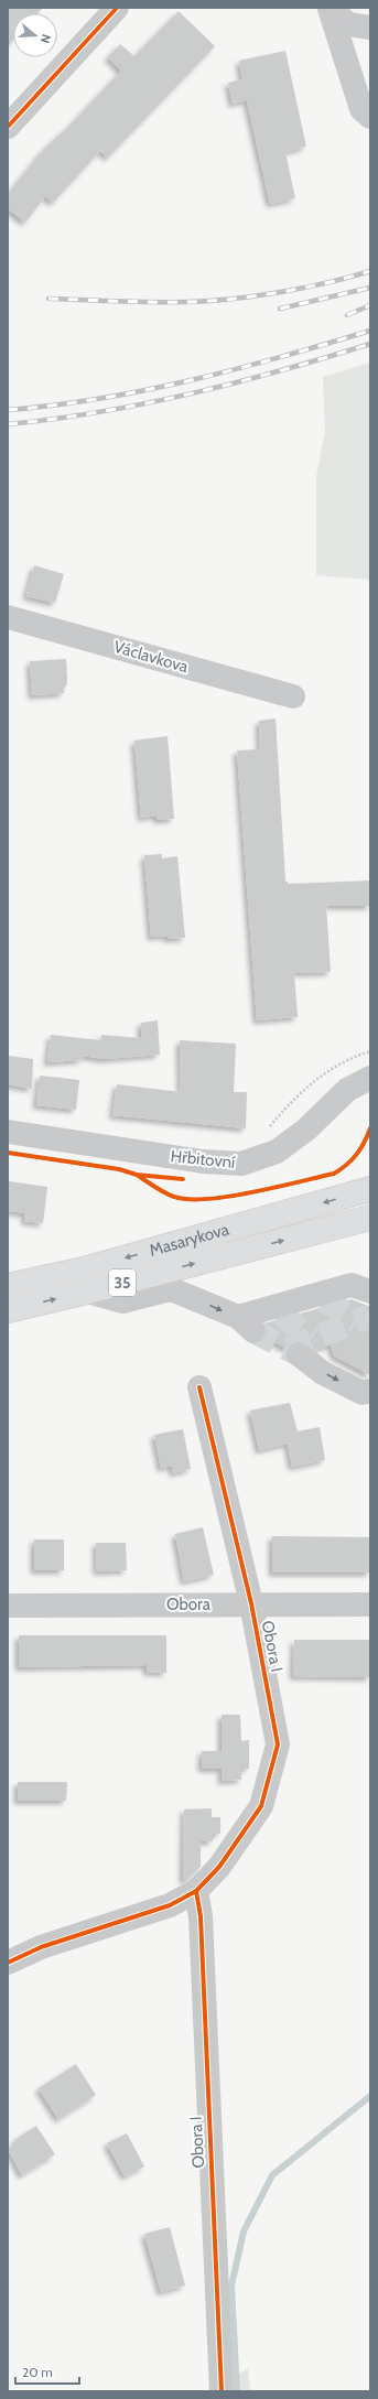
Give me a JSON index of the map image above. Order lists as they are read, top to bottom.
{
  "streets": {
    "main road": ["Masarykova", "35"],
    "street": [
      "Václavkova",
      "Hřbitovní",
      "Obora",
      "Obora I"
    ]
  },
  "crossings": [
    ["Obora", "Obora I"]
  ],
  "scale_bar": "20 m",
  "north": "right"
}
